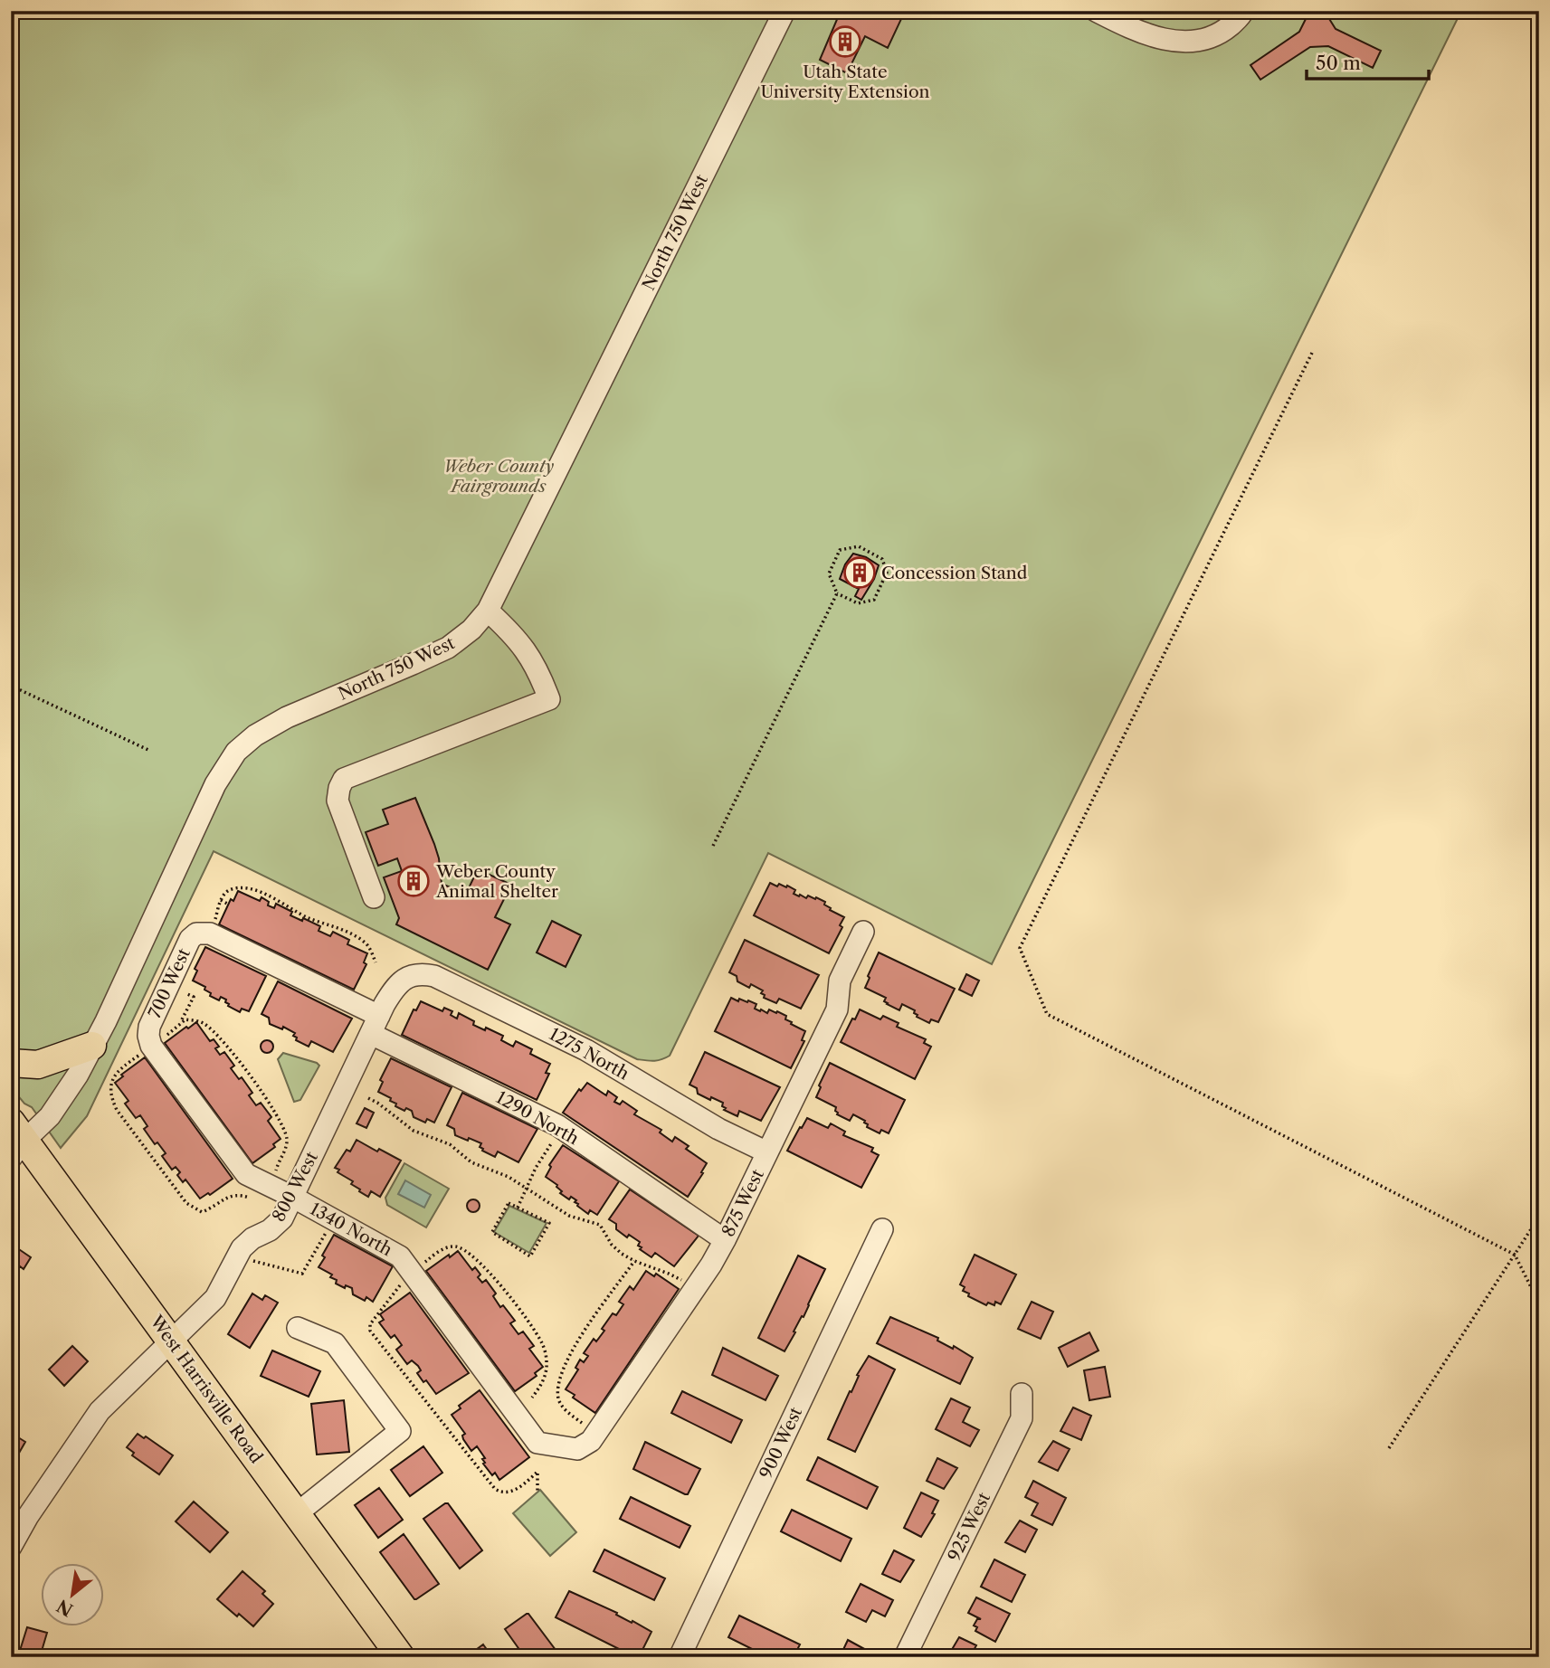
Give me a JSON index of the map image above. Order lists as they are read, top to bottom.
{
  "streets": {
    "main road": ["West Harrisville Road"],
    "street": [
      "North 750 West",
      "700 West",
      "1275 North",
      "1290 North",
      "800 West",
      "875 West",
      "1340 North",
      "900 West",
      "925 West"
    ]
  },
  "crossings": [
    ["North 750 West", "West Harrisville Road"],
    ["700 West", "1290 North"],
    ["700 West", "1340 North"],
    ["1275 North", "800 West"],
    ["1275 North", "875 West"],
    ["1290 North", "800 West"],
    ["1290 North", "875 West"],
    ["800 West", "1340 North"],
    ["800 West", "West Harrisville Road"],
    ["875 West", "1340 North"]
  ],
  "parks": ["Weber County Fairgrounds"],
  "places": {
    "building": ["Utah State University Extension", "Concession Stand", "Weber County Animal Shelter"]
  },
  "scale_bar": "50 m",
  "north": "bottom left"
}
